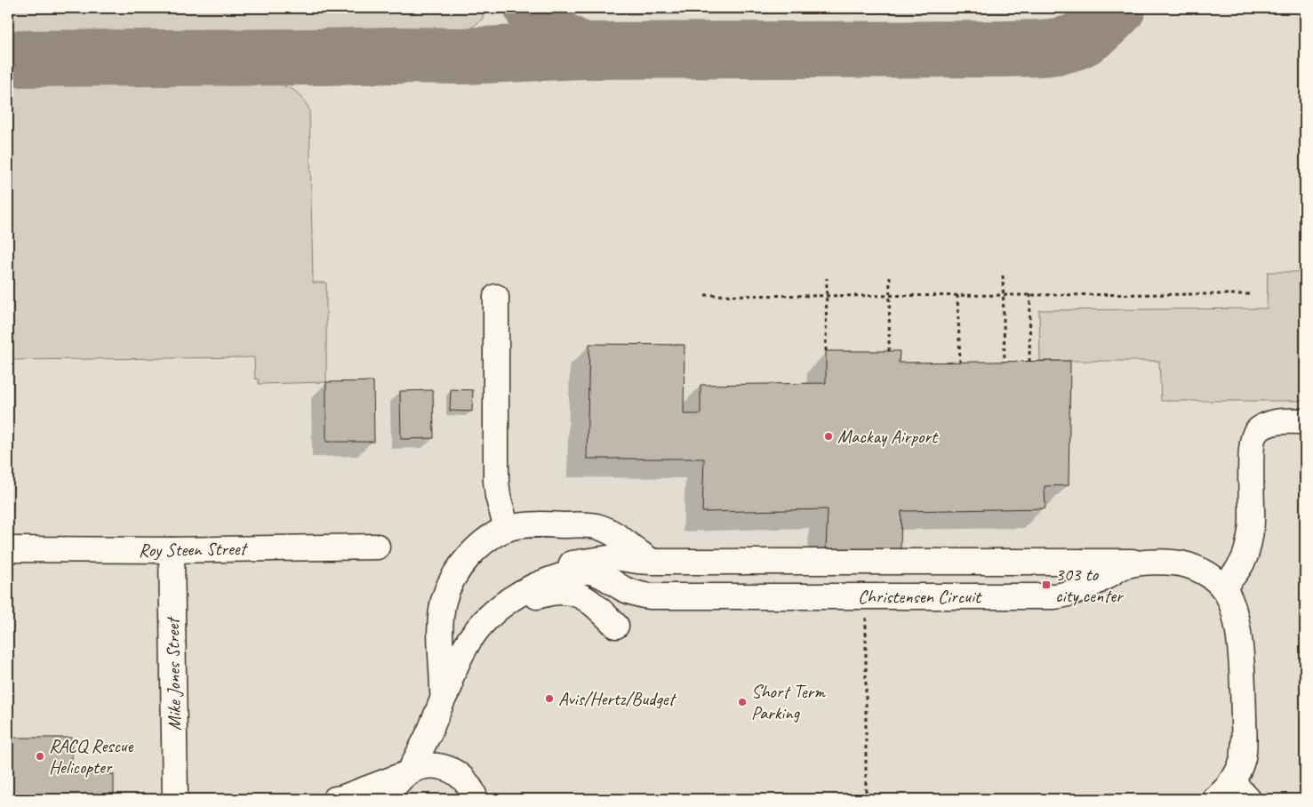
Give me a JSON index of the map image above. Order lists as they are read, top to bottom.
{
  "streets": {
    "street": ["Roy Steen Street", "Christensen Circuit", "Mike Jones Street"]
  },
  "crossings": [
    ["Roy Steen Street", "Mike Jones Street"]
  ],
  "places": {
    "other": [
      "Mackay Airport",
      "Avis/Hertz/Budget",
      "Short Term Parking",
      "RACQ Rescue Helicopter"
    ],
    "transit": ["303 to city center"]
  }
}
